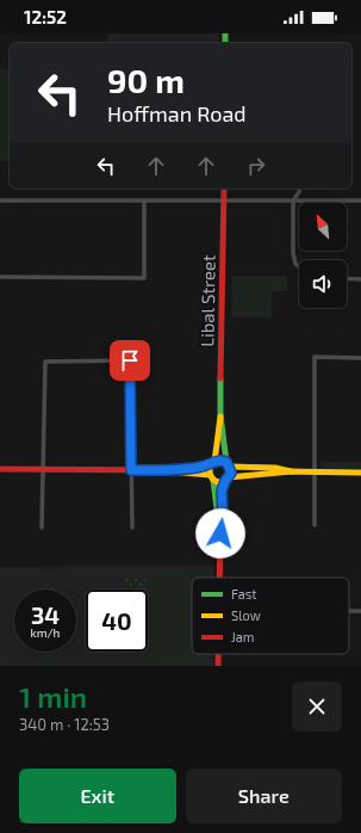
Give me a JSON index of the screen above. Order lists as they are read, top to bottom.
{
  "streets": {
    "street": ["Libal Street"]
  },
  "legend": ["Fast", "Slow", "Jam"],
  "north": "top left",
  "page": {
    "status": "12:52",
    "turn": ["90 m", "Hoffman Road"],
    "speed": "34 km/h",
    "limit": "40",
    "heading": ["1 min", "340 m · 12:53"],
    "buttons": ["Exit", "Share"]
  }
}
